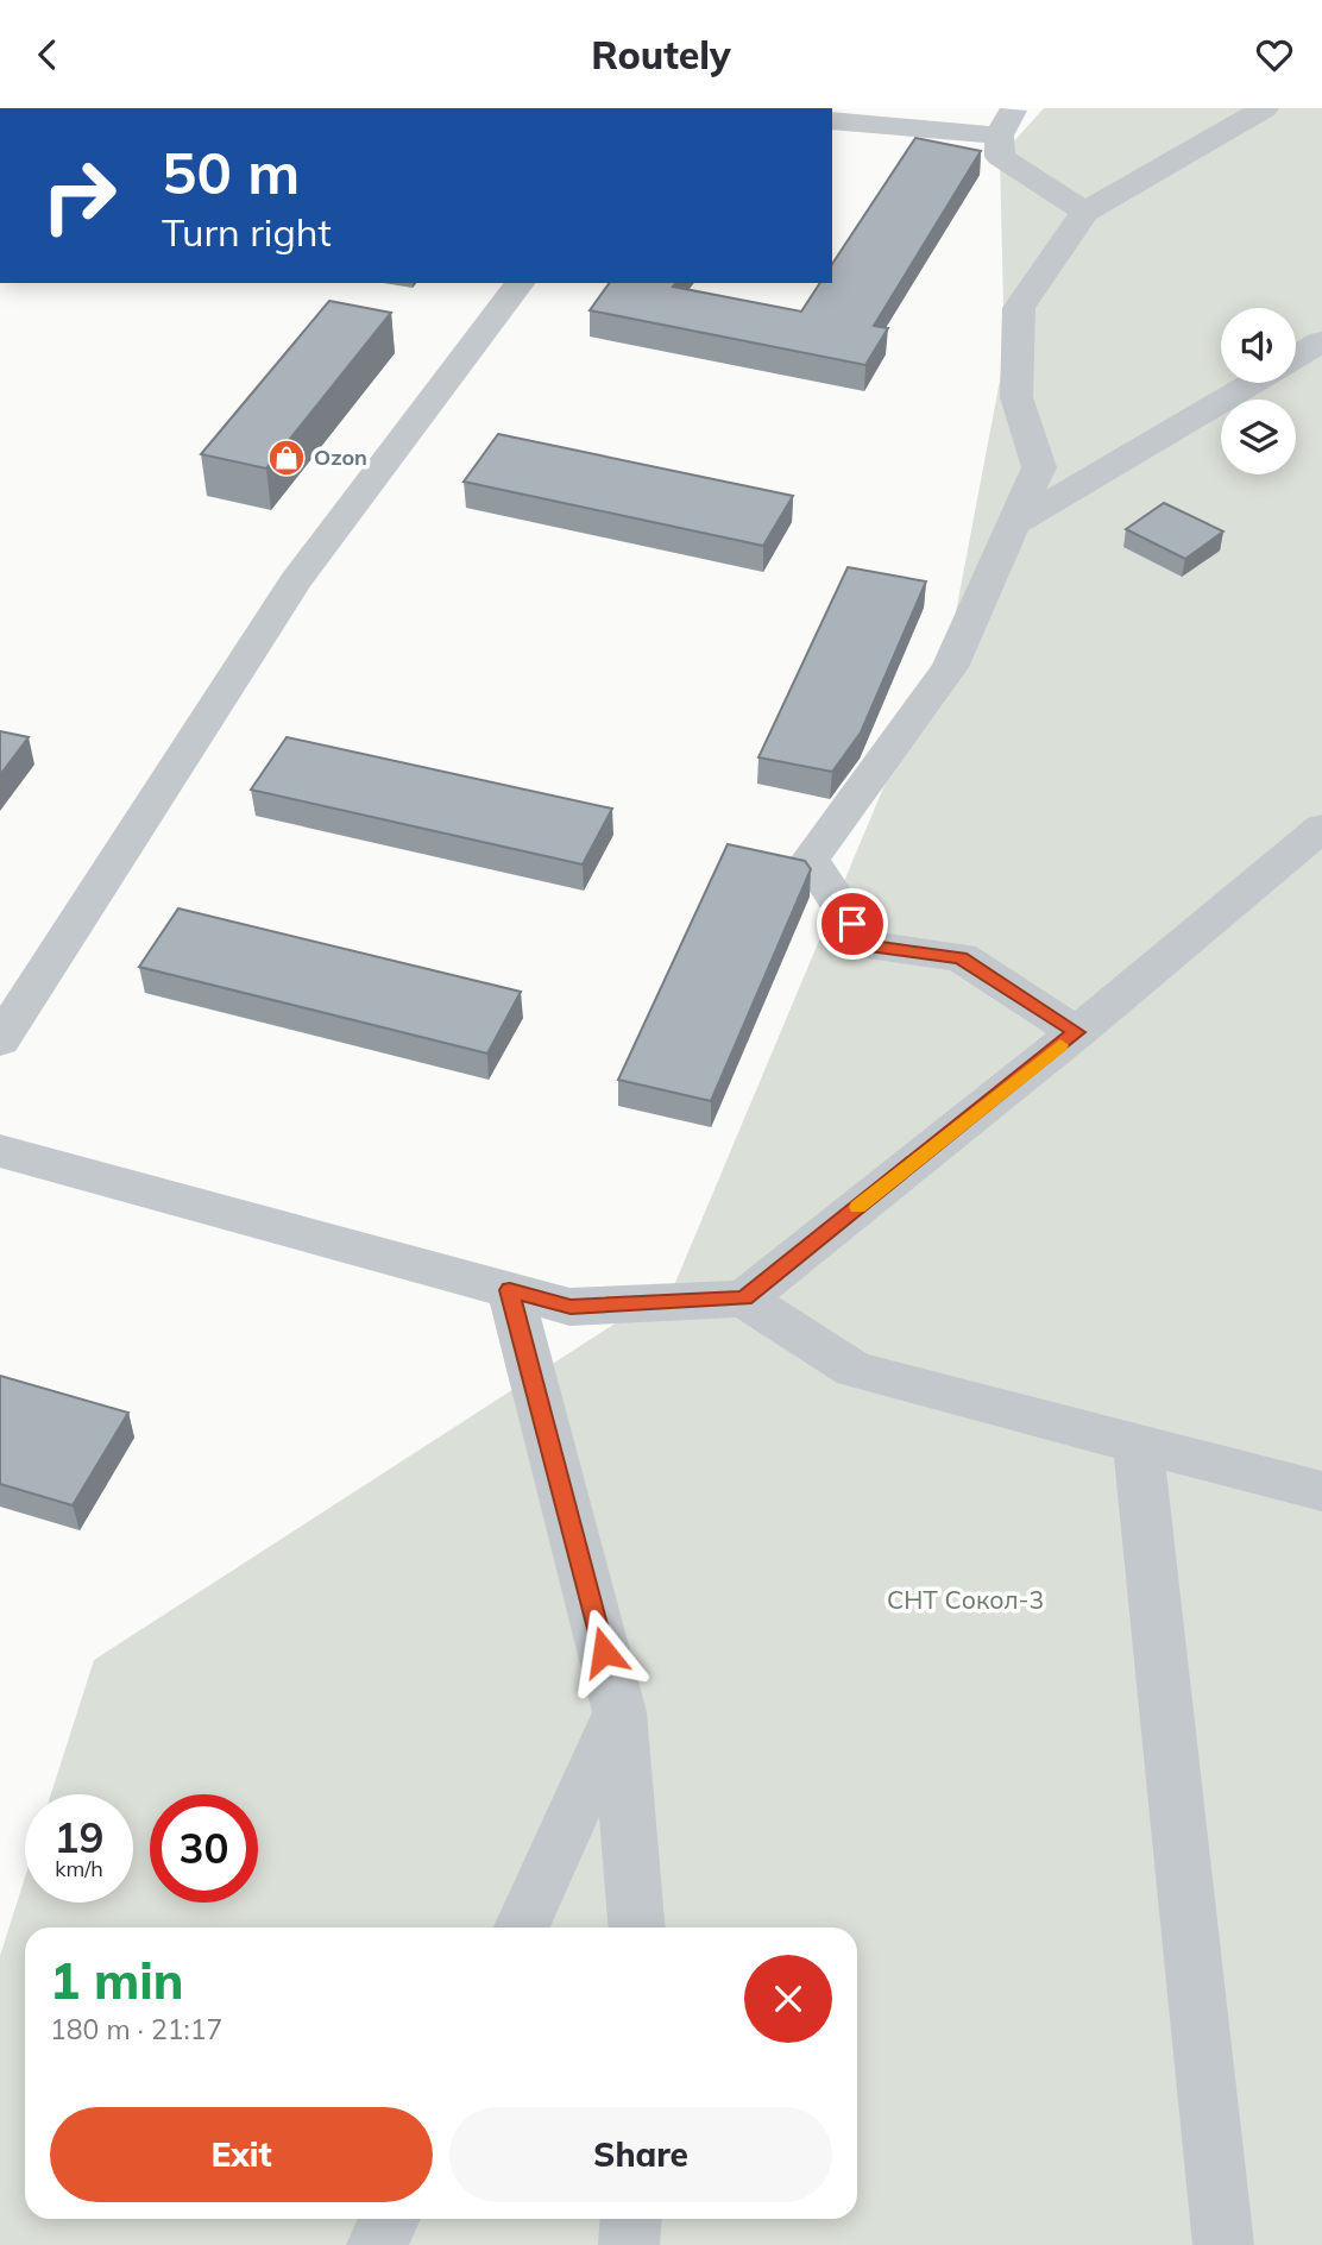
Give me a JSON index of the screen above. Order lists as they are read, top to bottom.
{
  "parks": ["СНТ Сокол-3"],
  "places": {
    "shop": ["Ozon"]
  },
  "page": {
    "header": "Routely",
    "turn": ["50 m", "Turn right"],
    "speed": "19 km/h",
    "limit": "30",
    "heading": ["1 min", "180 m · 21:17"],
    "buttons": ["Exit", "Share"]
  }
}
